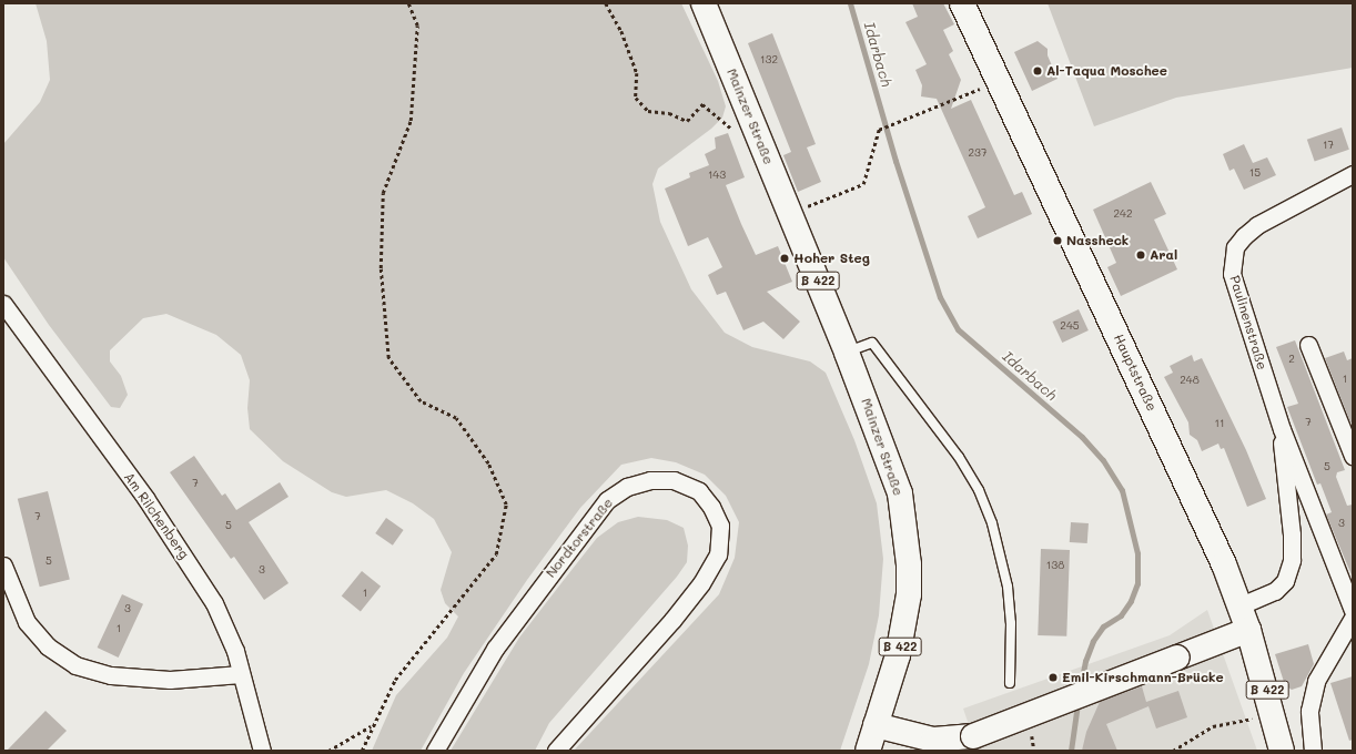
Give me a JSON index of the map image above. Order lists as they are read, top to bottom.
{
  "streets": {
    "main road": ["Mainzer Straße", "B 422", "Hauptstraße"],
    "street": ["Paulinenstraße", "Am Rilchenberg", "Nordtorstraße"]
  },
  "crossings": [
    ["Paulinenstraße", "Hauptstraße"]
  ],
  "water": ["Idarbach"],
  "places": [
    "Al-Taqua Moschee",
    "Nassheck",
    "Aral",
    "Hoher Steg",
    "Emil-Kirschmann-Brücke"
  ],
  "house_numbers": [
    "132",
    "17",
    "237",
    "15",
    "143",
    "242",
    "245",
    "2",
    "1",
    "248",
    "7",
    "11",
    "5",
    "7",
    "7",
    "3",
    "5",
    "5",
    "138",
    "3",
    "1",
    "3",
    "1"
  ]
}
